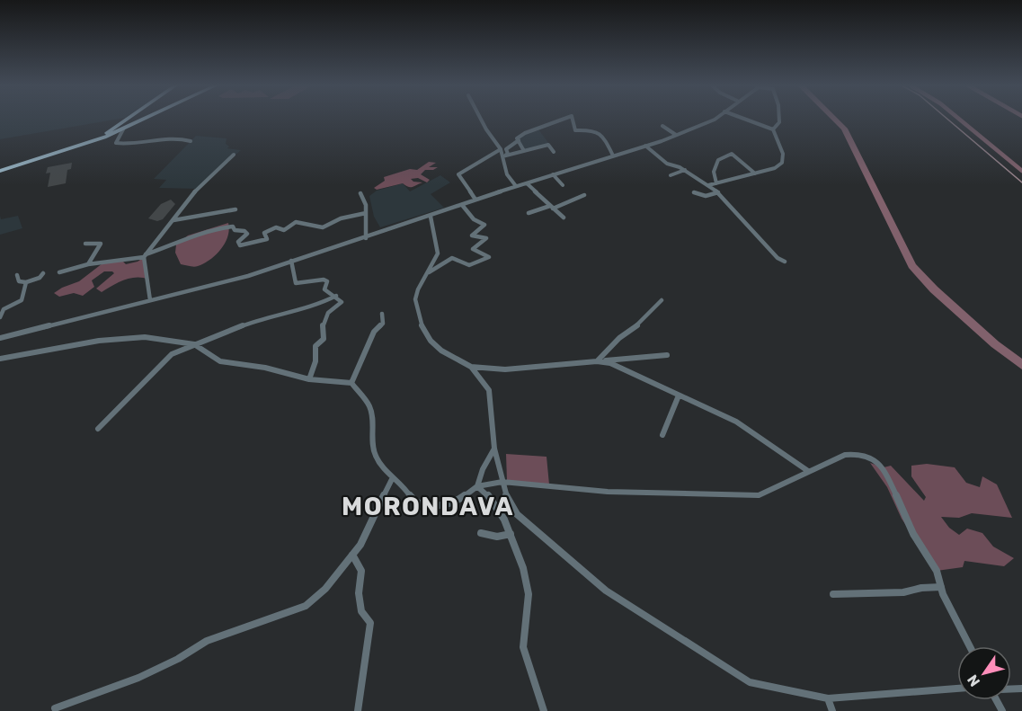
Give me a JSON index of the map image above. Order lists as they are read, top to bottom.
{
  "districts": ["MORONDAVA"],
  "north": "bottom left"
}
